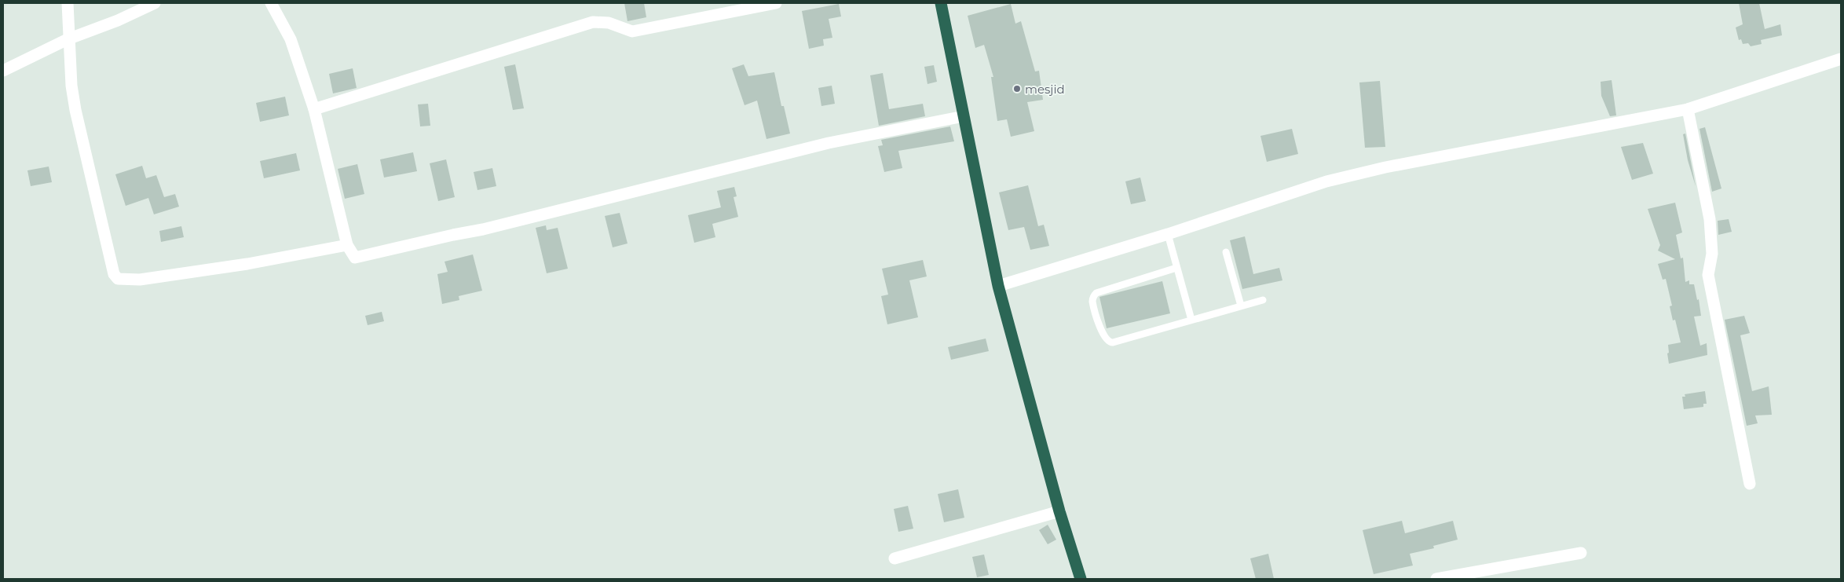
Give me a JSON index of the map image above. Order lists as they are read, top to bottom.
{
  "places": ["mesjid"]
}
